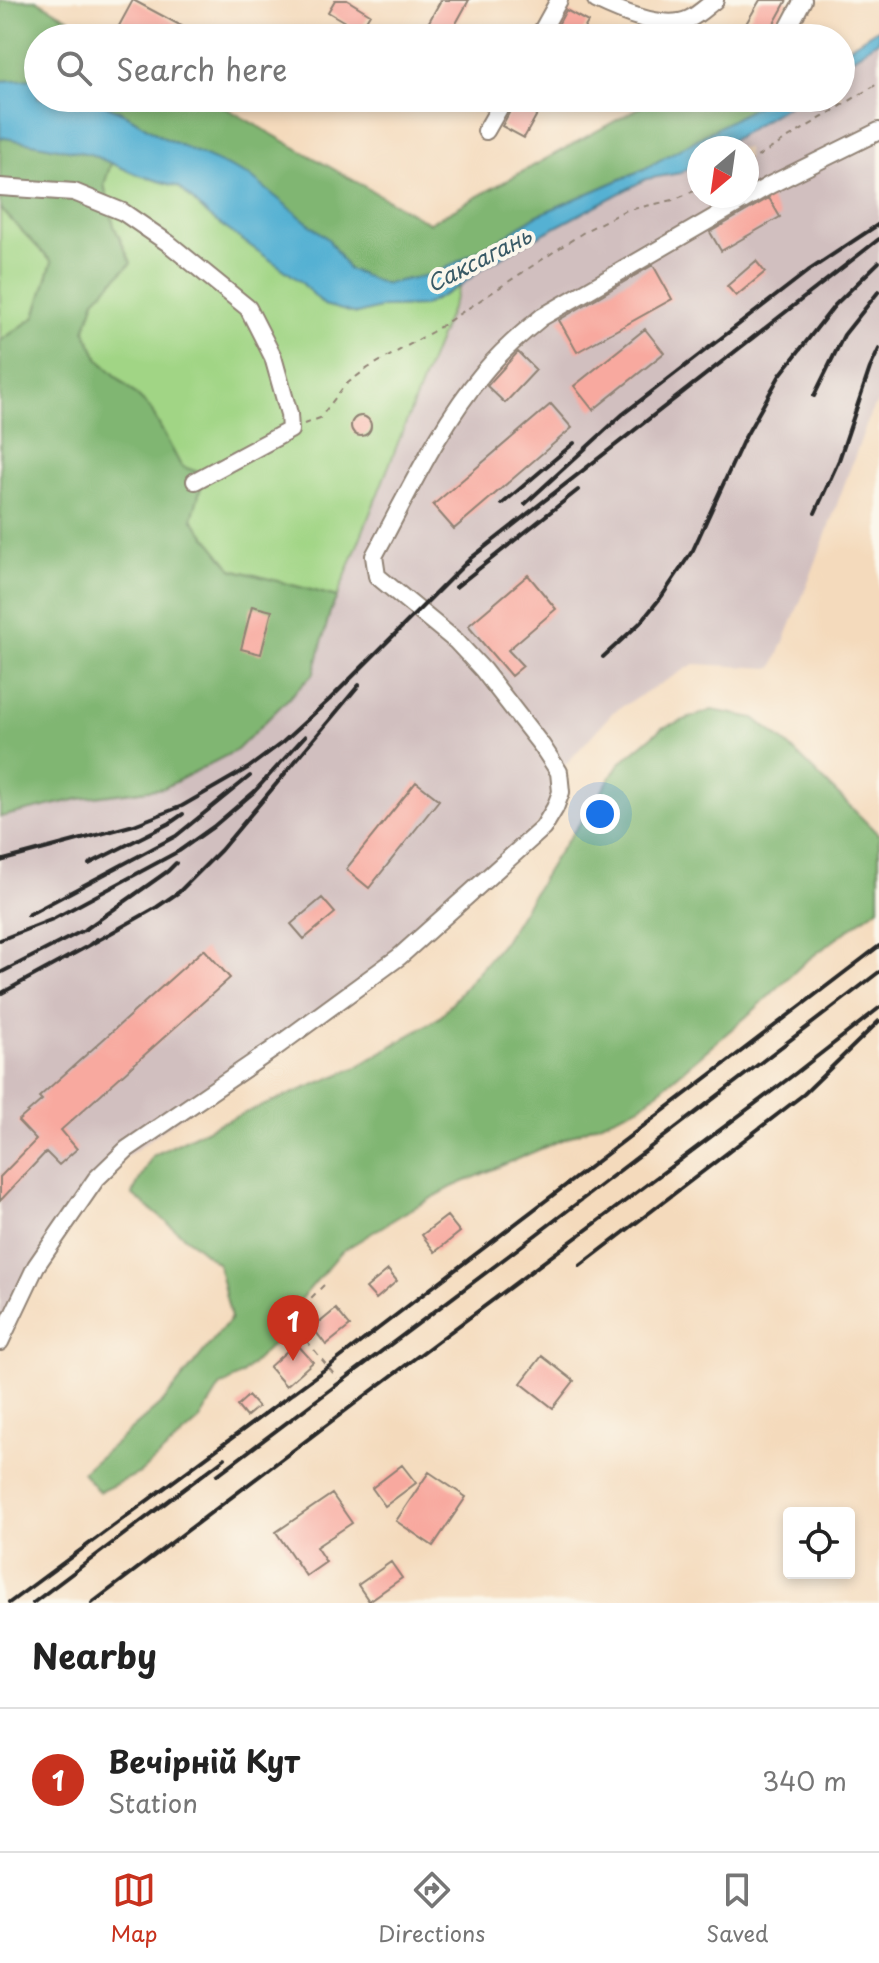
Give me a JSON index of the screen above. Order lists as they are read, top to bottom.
{
  "water": ["Саксагань"],
  "north": "bottom left",
  "page": {
    "search": "Search here",
    "pins": "1",
    "heading": "Nearby",
    "list": [
      {
        "mark": "1",
        "name": "Вечірній Кут",
        "note": "Station",
        "value": "340 m"
      }
    ],
    "nav": ["Map", "Directions", "Saved"]
  }
}
